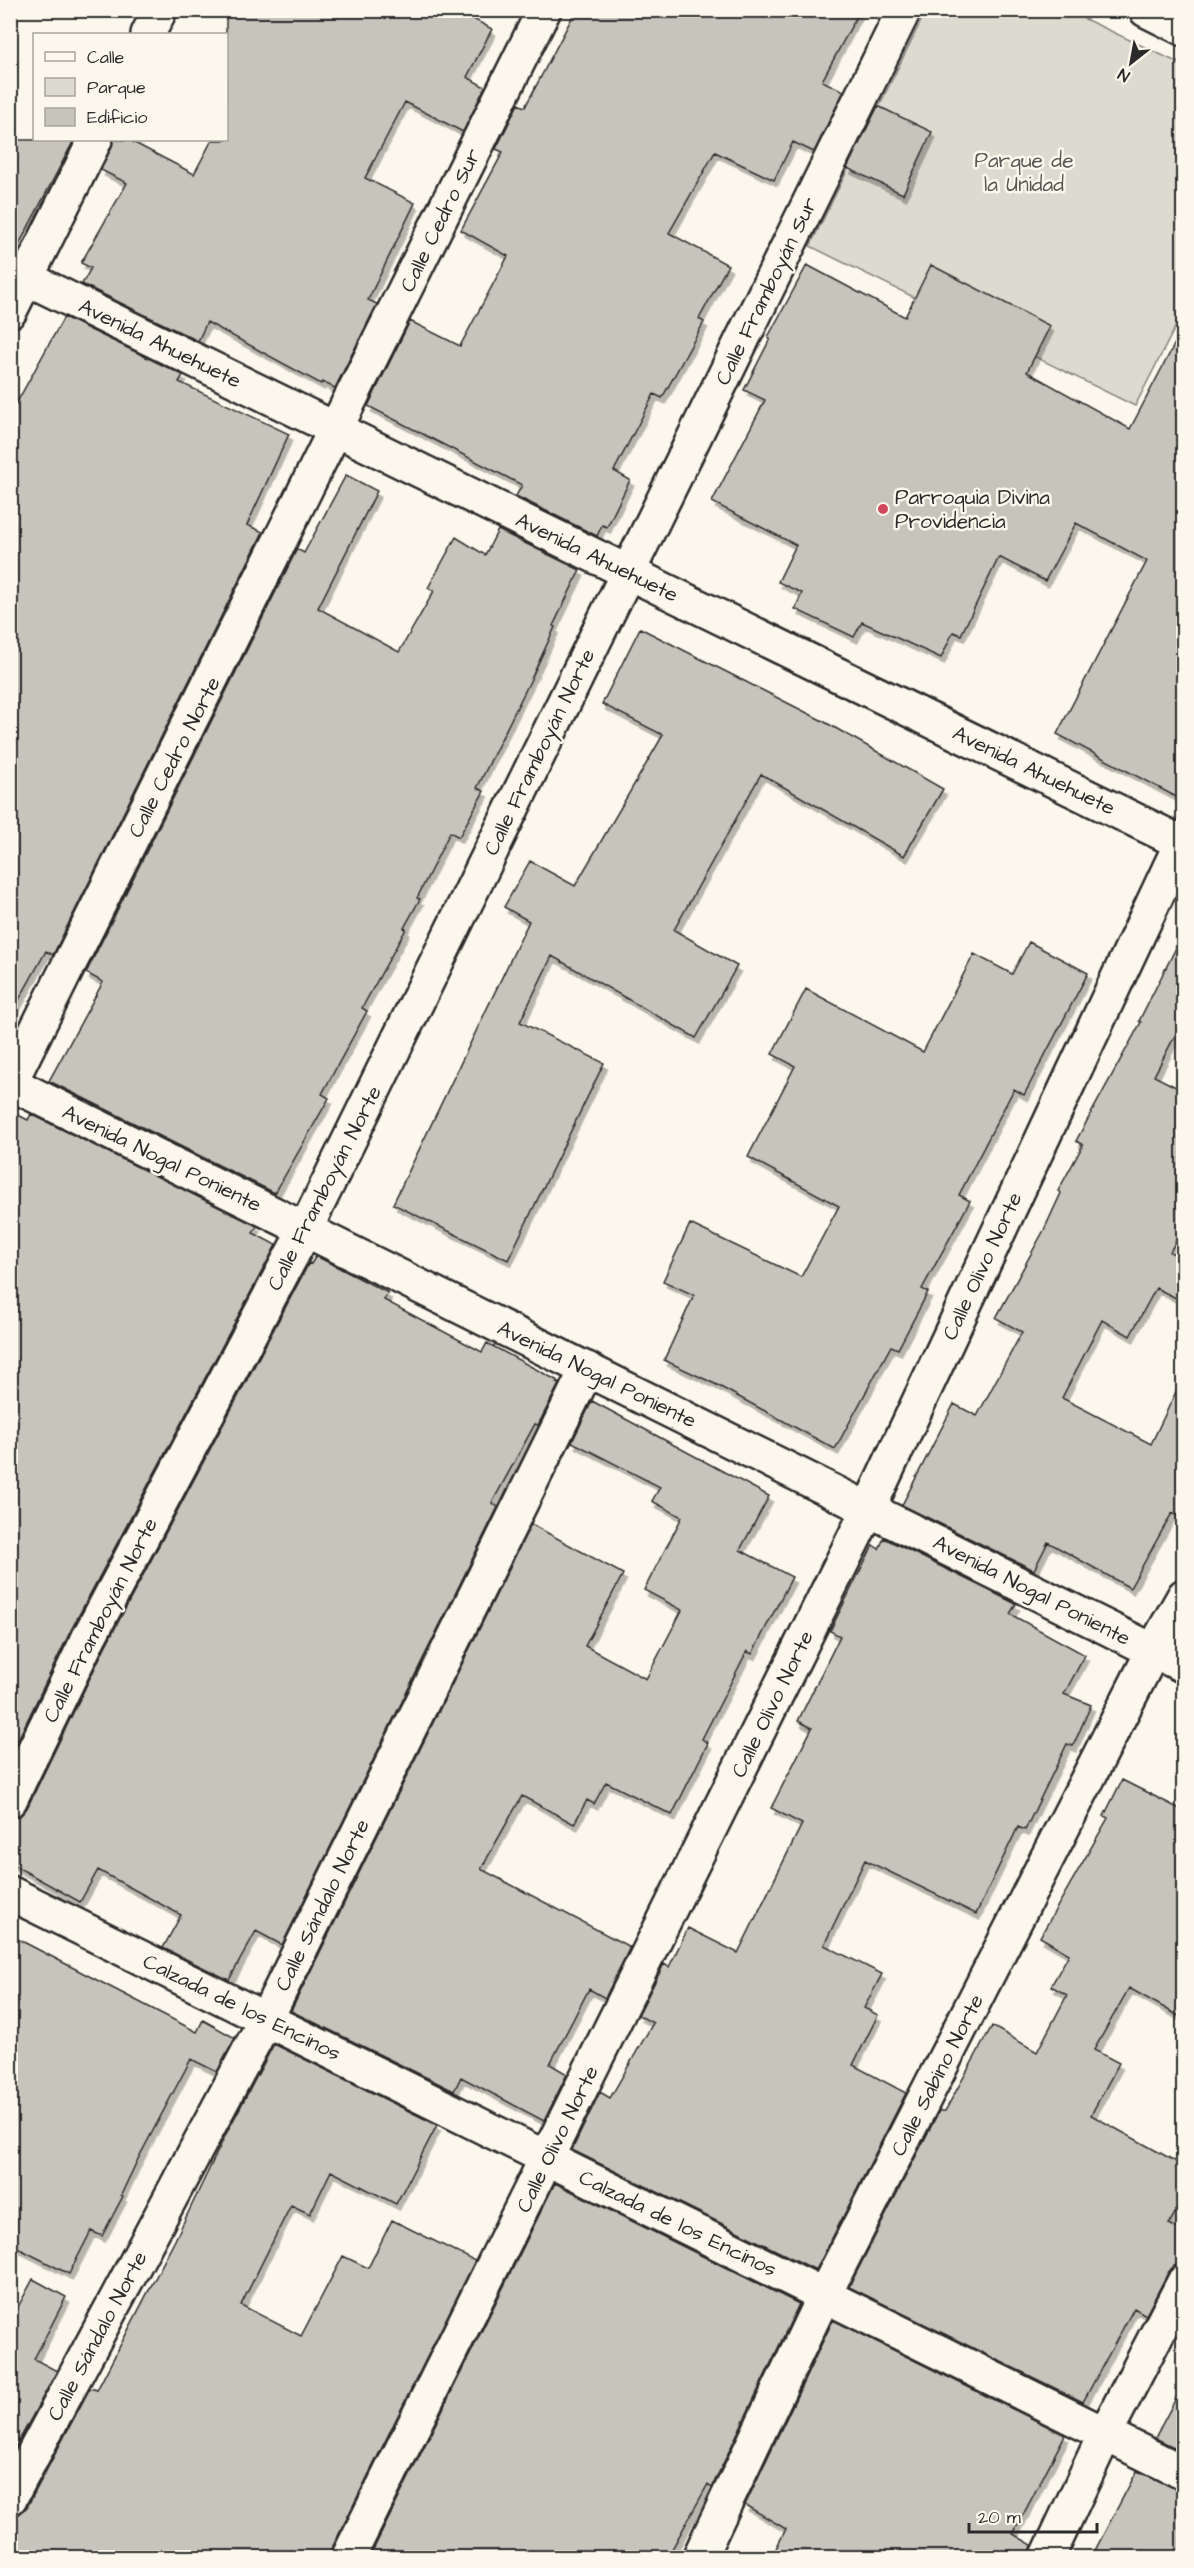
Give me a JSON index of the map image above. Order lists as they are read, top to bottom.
{
  "streets": {
    "street": [
      "Calle Cedro Sur",
      "Calle Framboyán Sur",
      "Avenida Ahuehuete",
      "Calle Framboyán Norte",
      "Calle Cedro Norte",
      "Avenida Nogal Poniente",
      "Calle Olivo Norte",
      "Calle Sándalo Norte",
      "Calzada de los Encinos",
      "Calle Sabino Norte"
    ]
  },
  "crossings": [
    ["Calle Cedro Sur", "Avenida Ahuehuete"],
    ["Calle Cedro Sur", "Calle Cedro Norte"],
    ["Calle Framboyán Sur", "Avenida Ahuehuete"],
    ["Calle Framboyán Sur", "Calle Framboyán Norte"],
    ["Avenida Ahuehuete", "Calle Framboyán Norte"],
    ["Avenida Ahuehuete", "Calle Cedro Norte"],
    ["Avenida Ahuehuete", "Calle Olivo Norte"],
    ["Calle Framboyán Norte", "Avenida Nogal Poniente"],
    ["Calle Cedro Norte", "Avenida Nogal Poniente"],
    ["Avenida Nogal Poniente", "Calle Olivo Norte"],
    ["Avenida Nogal Poniente", "Calle Sándalo Norte"],
    ["Avenida Nogal Poniente", "Calle Sabino Norte"],
    ["Calle Olivo Norte", "Calzada de los Encinos"],
    ["Calle Sándalo Norte", "Calzada de los Encinos"],
    ["Calzada de los Encinos", "Calle Sabino Norte"]
  ],
  "parks": ["Parque de la Unidad"],
  "places": ["Parroquia Divina Providencia"],
  "legend": ["Calle", "Parque", "Edificio"],
  "scale_bar": "20 m",
  "north": "bottom left"
}
